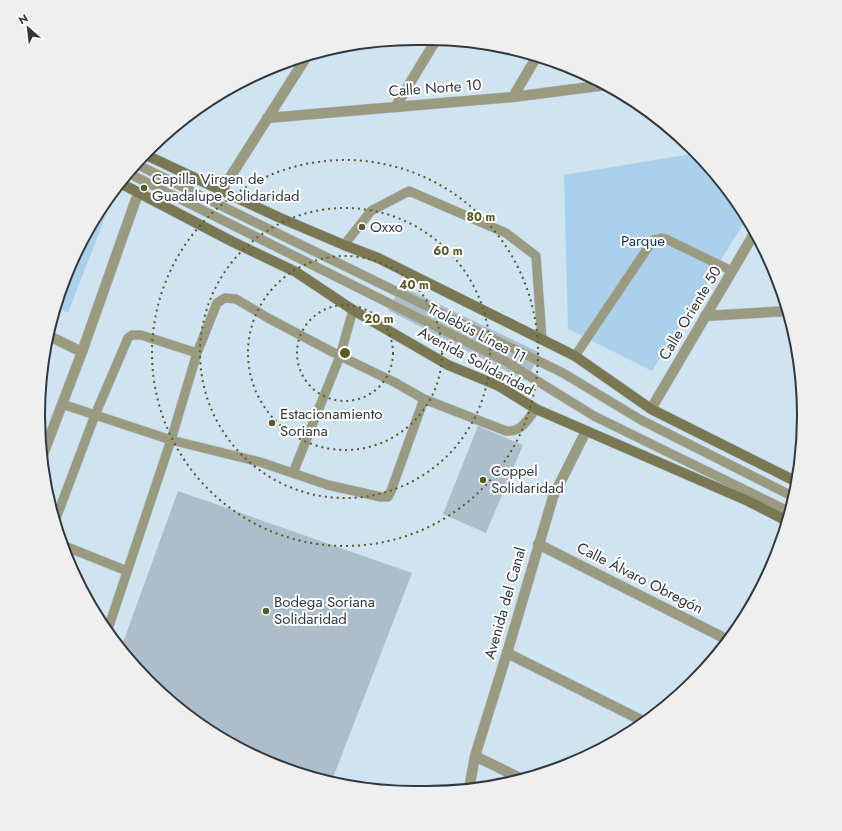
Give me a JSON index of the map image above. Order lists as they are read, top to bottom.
{
  "streets": {
    "street": [
      "Calle Norte 10",
      "Calle Oriente 50",
      "Avenida Solidaridad",
      "Calle Álvaro Obregón",
      "Avenida del Canal"
    ],
    "lane": ["Trolebús Línea 11"]
  },
  "crossings": [
    ["Avenida Solidaridad", "Avenida del Canal"],
    ["Calle Álvaro Obregón", "Avenida del Canal"]
  ],
  "parks": ["Parque"],
  "places": [
    "Capilla Virgen de Guadalupe Solidaridad",
    "Oxxo",
    "Estacionamiento Soriana",
    "Coppel Solidaridad",
    "Bodega Soriana Solidaridad"
  ],
  "north": "top left",
  "rings": [
    "80 m",
    "60 m",
    "40 m",
    "20 m"
  ]
}
